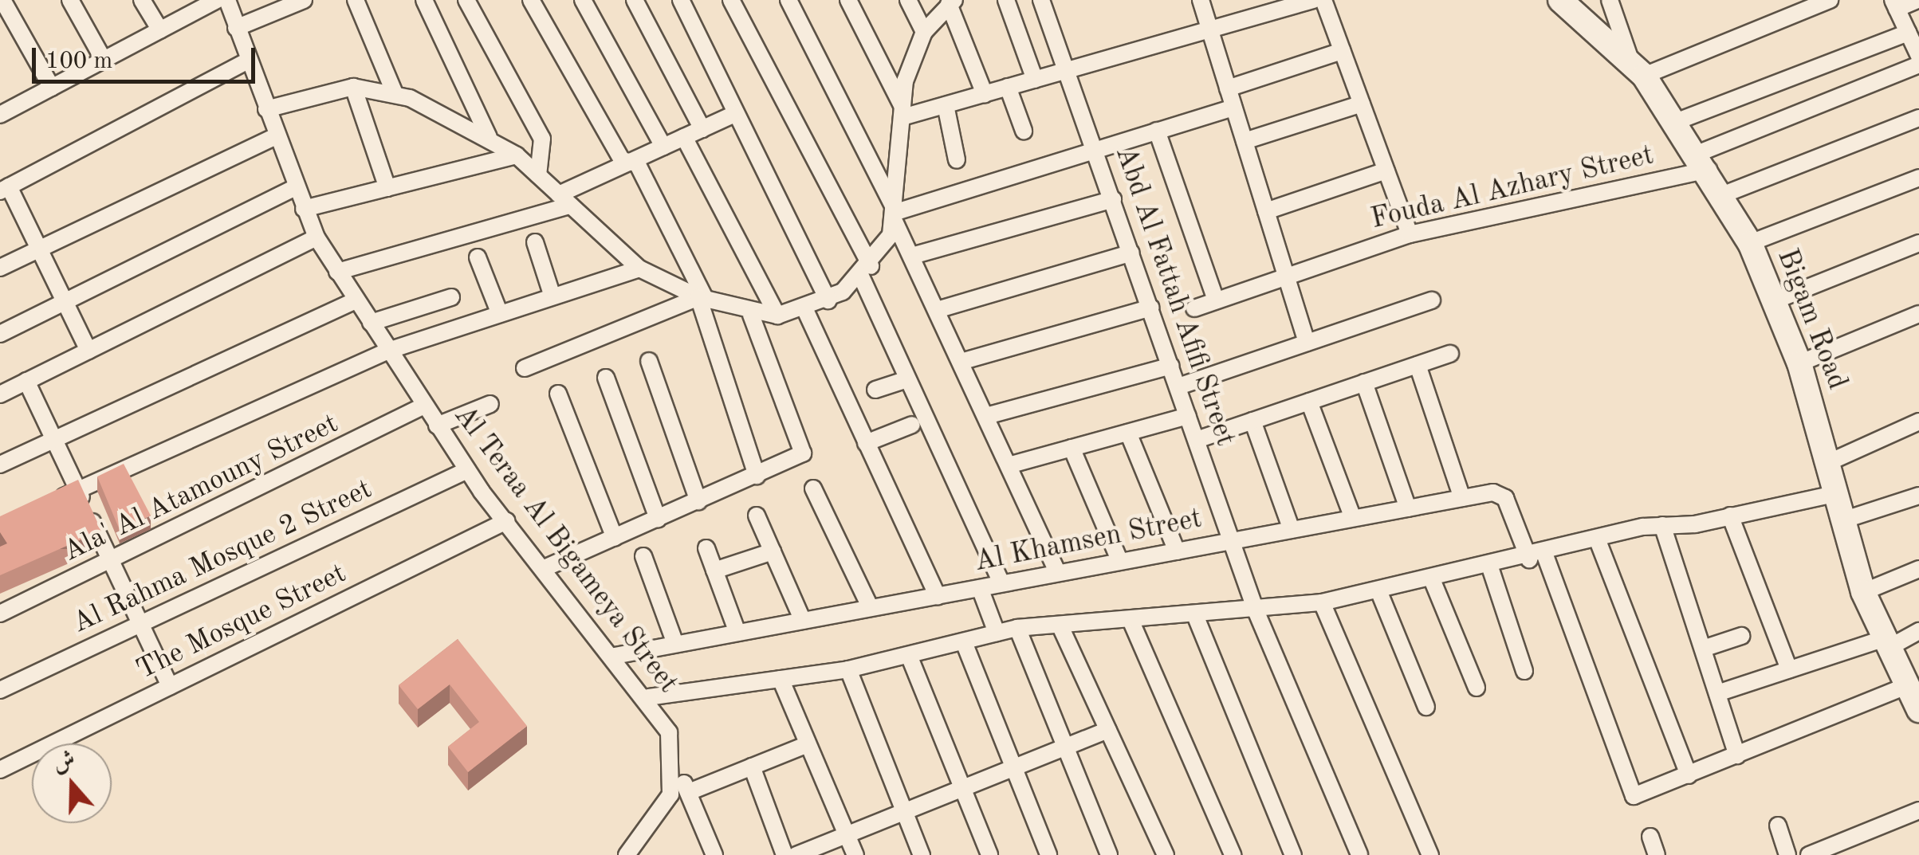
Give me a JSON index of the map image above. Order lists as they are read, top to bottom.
{
  "streets": {
    "main road": ["Bigam Road"],
    "street": [
      "Fouda Al Azhary Street",
      "Abd Al Fattah Afifi Street",
      "Ala' Al Atamouny Street",
      "Al Khamsen Street",
      "Al Teraa Al Bigameya Street",
      "Al Rahma Mosque 2 Street",
      "The Mosque Street"
    ]
  },
  "crossings": [
    ["Fouda Al Azhary Street", "Bigam Road"],
    ["Abd Al Fattah Afifi Street", "Al Khamsen Street"],
    ["Ala' Al Atamouny Street", "Al Teraa Al Bigameya Street"],
    ["Al Khamsen Street", "Al Teraa Al Bigameya Street"],
    ["Al Teraa Al Bigameya Street", "Al Rahma Mosque 2 Street"],
    ["Al Teraa Al Bigameya Street", "The Mosque Street"]
  ],
  "scale_bar": "100 m",
  "north": "top"
}
